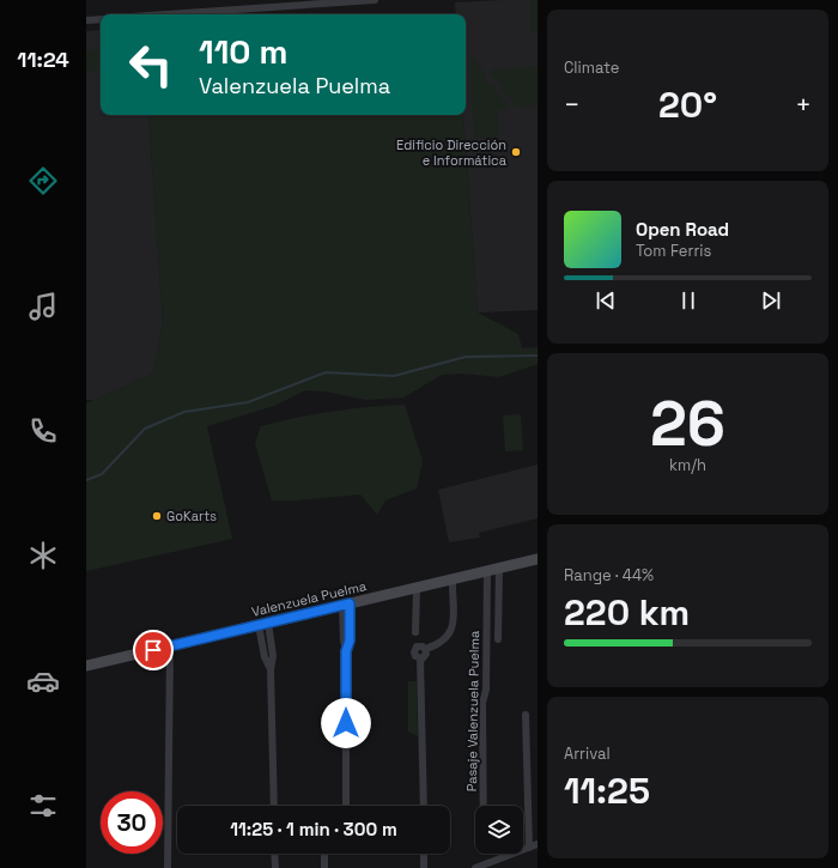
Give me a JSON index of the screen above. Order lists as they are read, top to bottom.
{
  "streets": {
    "street": ["Valenzuela Puelma", "Pasaje Valenzuela Puelma"]
  },
  "crossings": [
    ["Valenzuela Puelma", "Pasaje Valenzuela Puelma"]
  ],
  "places": ["Edificio Dirección e Informática", "GoKarts"],
  "page": {
    "tabs": "11:24",
    "tile": [
      "Climate",
      ["26", "km/h"],
      ["Range · 44%", "220 km"],
      ["Arrival", "11:25"]
    ],
    "turn": ["110 m", "Valenzuela Puelma"],
    "heat": ["−", "20°", "+"],
    "song": ["Open Road", "Tom Ferris"],
    "limit": "30",
    "trip": "11:25 · 1 min · 300 m"
  }
}
